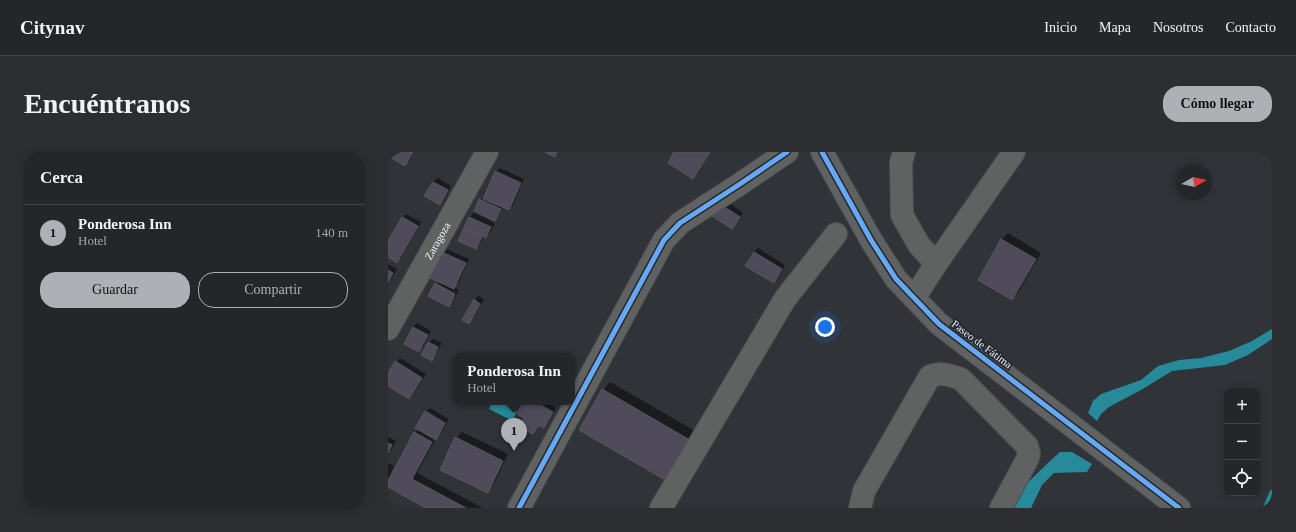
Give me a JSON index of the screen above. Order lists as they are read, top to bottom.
{
  "streets": {
    "street": ["Zaragoza", "Paseo de Fátima"]
  },
  "north": "right",
  "page": {
    "header": "Citynav",
    "nav": [
      "Inicio",
      "Mapa",
      "Nosotros",
      "Contacto"
    ],
    "buttons": [
      "Cómo llegar",
      ["Guardar", "Compartir"]
    ],
    "title": "Encuéntranos",
    "heading": "Cerca",
    "list": [
      {
        "mark": "1",
        "name": "Ponderosa Inn",
        "note": "Hotel",
        "value": "140 m"
      }
    ],
    "popup": ["Ponderosa Inn", "Hotel"],
    "map_buttons": ["+", "−"],
    "pins": "1"
  }
}
